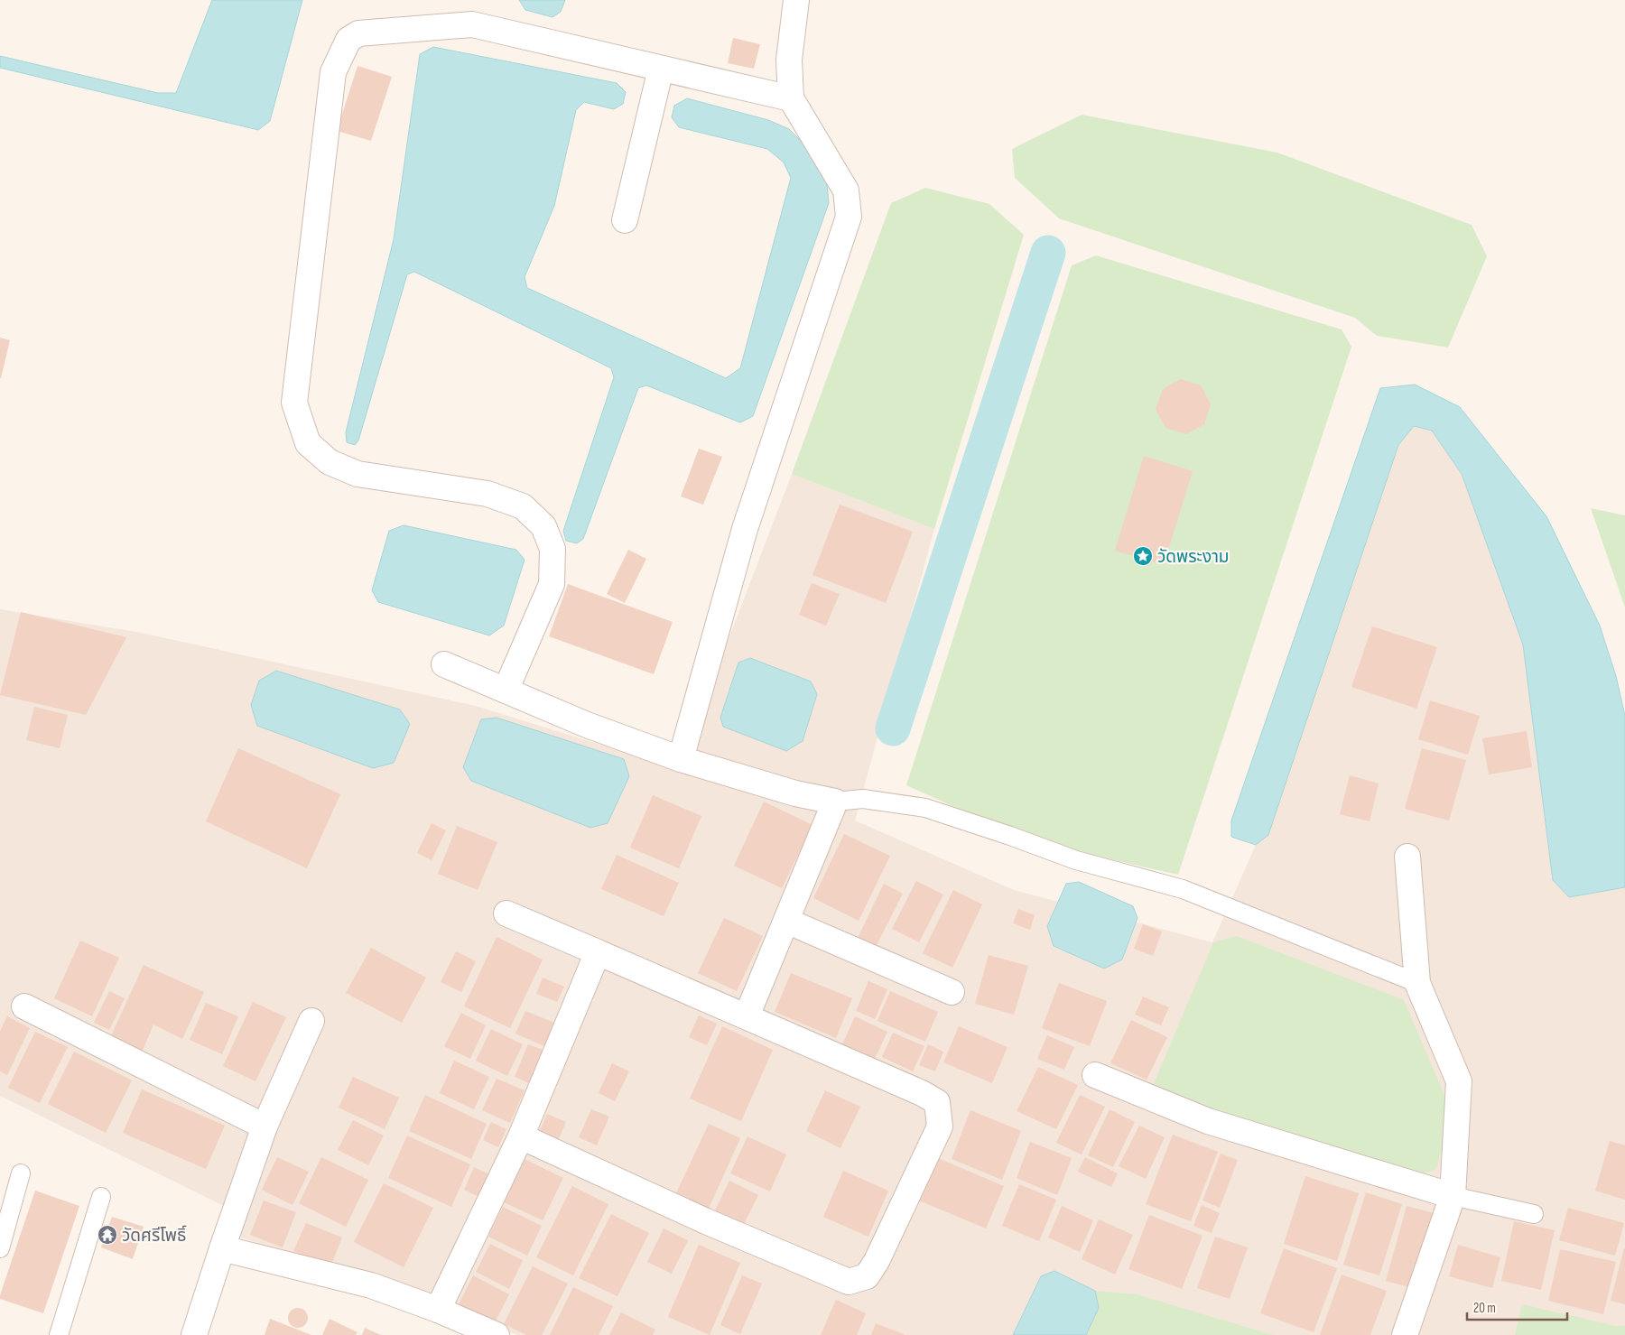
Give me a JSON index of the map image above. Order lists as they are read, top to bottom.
{
  "places": {
    "place": ["วัดพระงาม"],
    "temple": ["วัดศรีโพธิ์"]
  },
  "scale_bar": "20 m"
}
